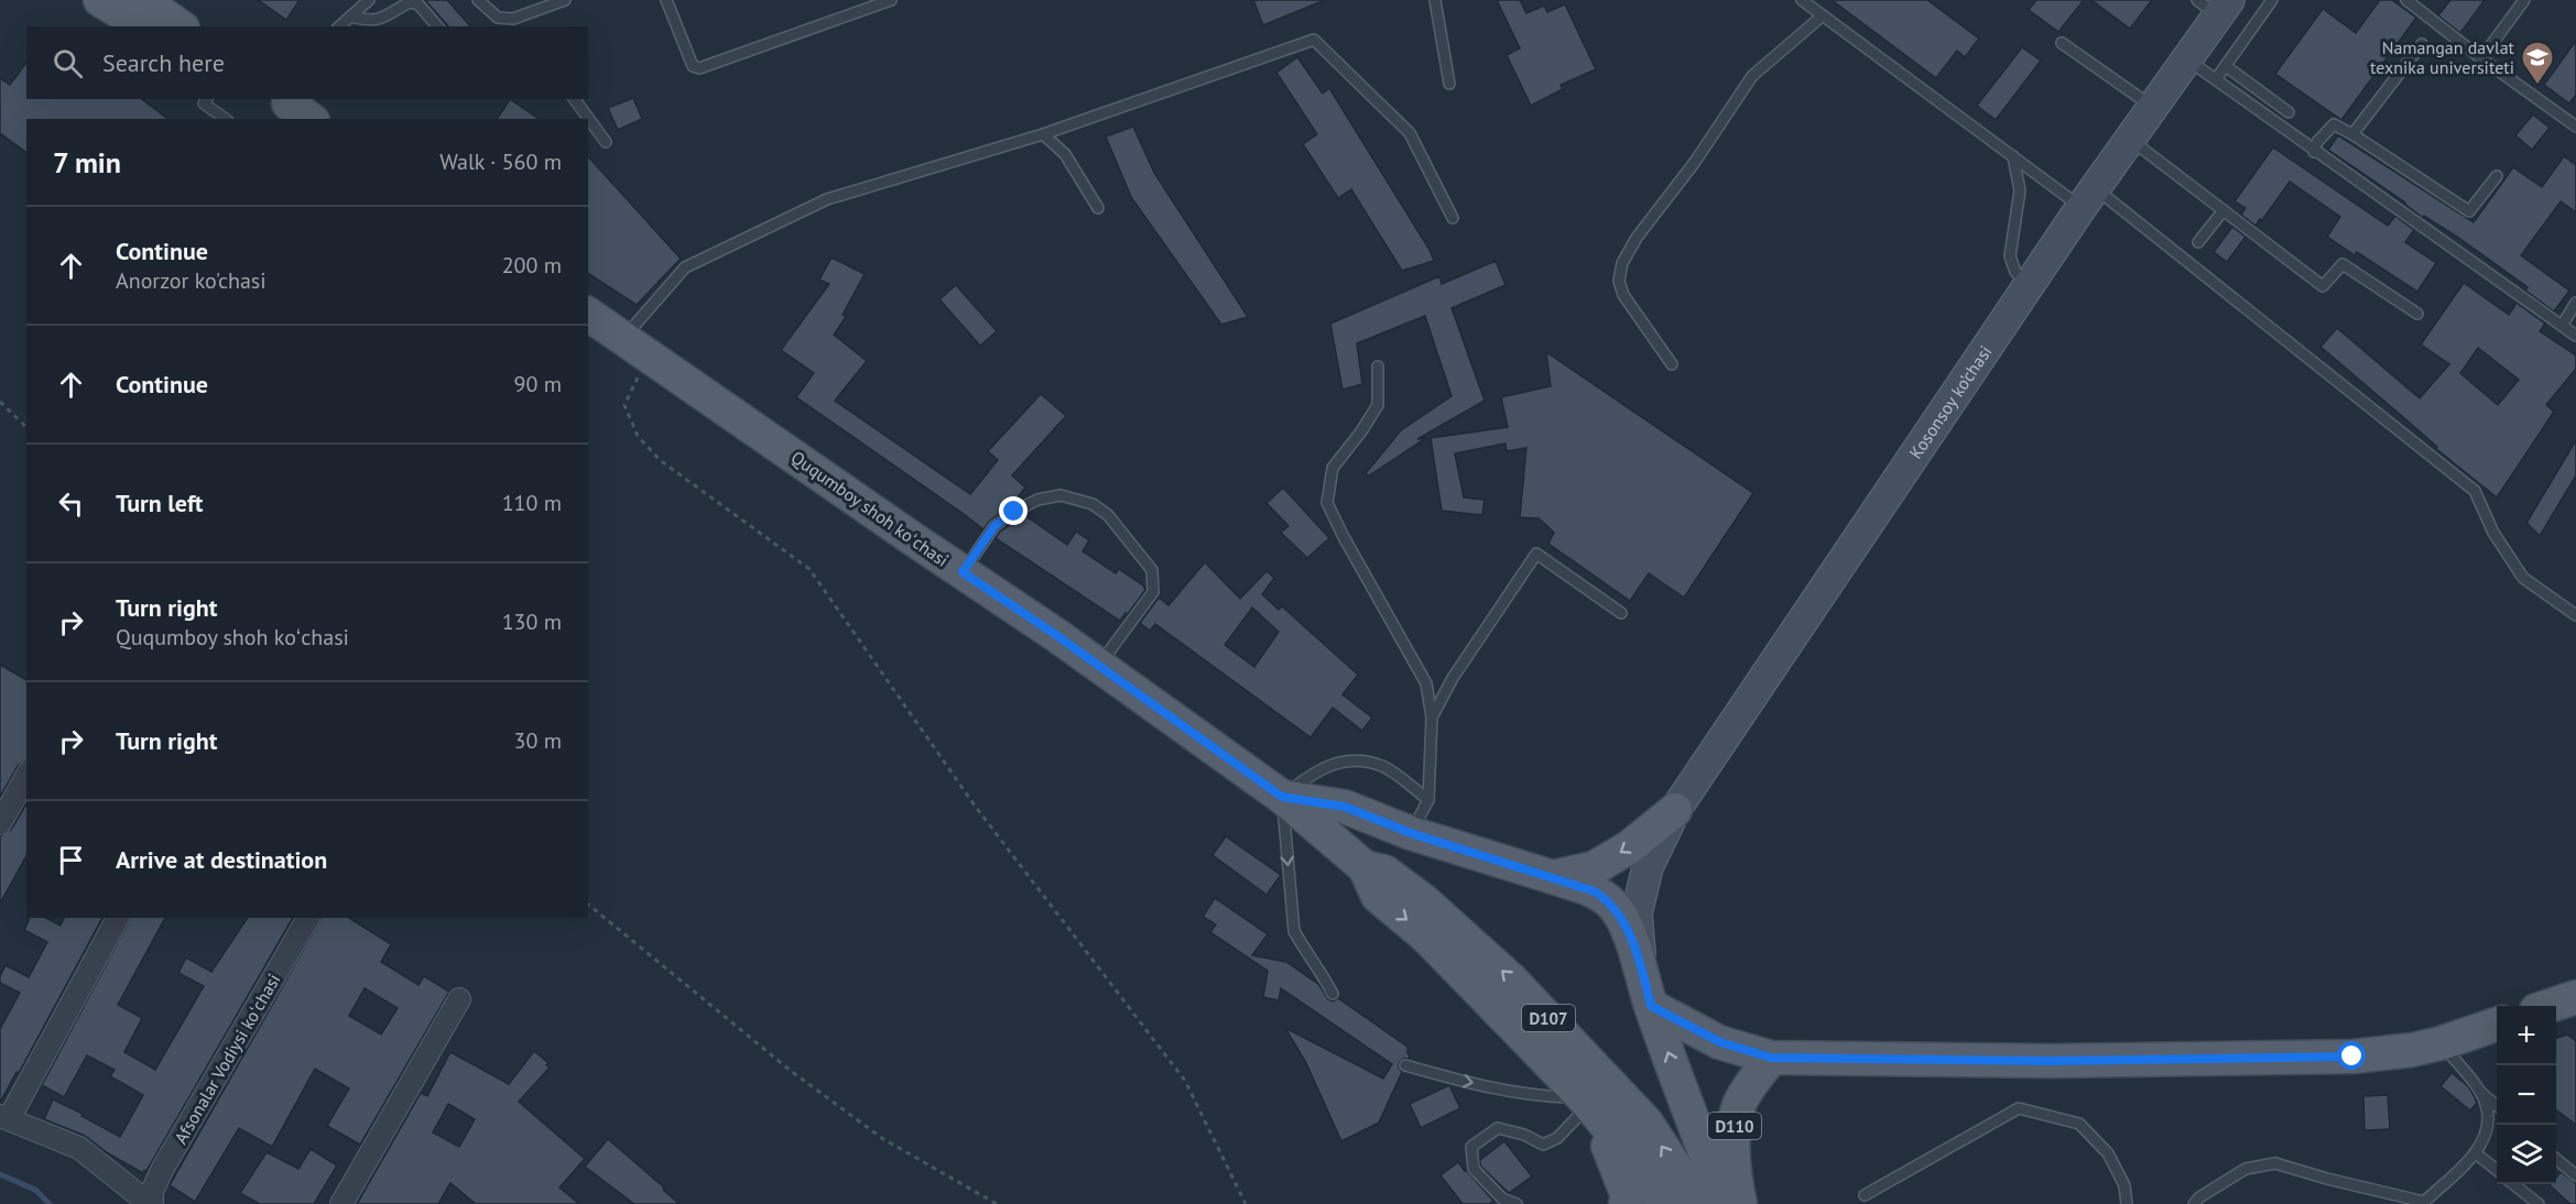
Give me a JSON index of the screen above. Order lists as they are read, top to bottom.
{
  "streets": {
    "main road": [
      "Kosonsoy ko’chasi",
      "Ququmboy shoh koʻchasi",
      "D107",
      "D110"
    ],
    "street": ["Afsonalar Vodiysi koʻchasi"]
  },
  "crossings": [
    ["Ququmboy shoh koʻchasi", "D107"]
  ],
  "places": {
    "school or university": ["Namangan davlat texnika universiteti"]
  },
  "page": {
    "search": "Search here",
    "heading": ["7 min", "Walk · 560 m"],
    "list": [
      ["Continue", "Anorzor ko'chasi", "200 m"],
      ["Continue", "90 m"],
      ["Turn left", "110 m"],
      ["Turn right", "Ququmboy shoh koʻchasi", "130 m"],
      ["Turn right", "30 m"],
      "Arrive at destination"
    ],
    "map_buttons": ["+", "−"]
  }
}
